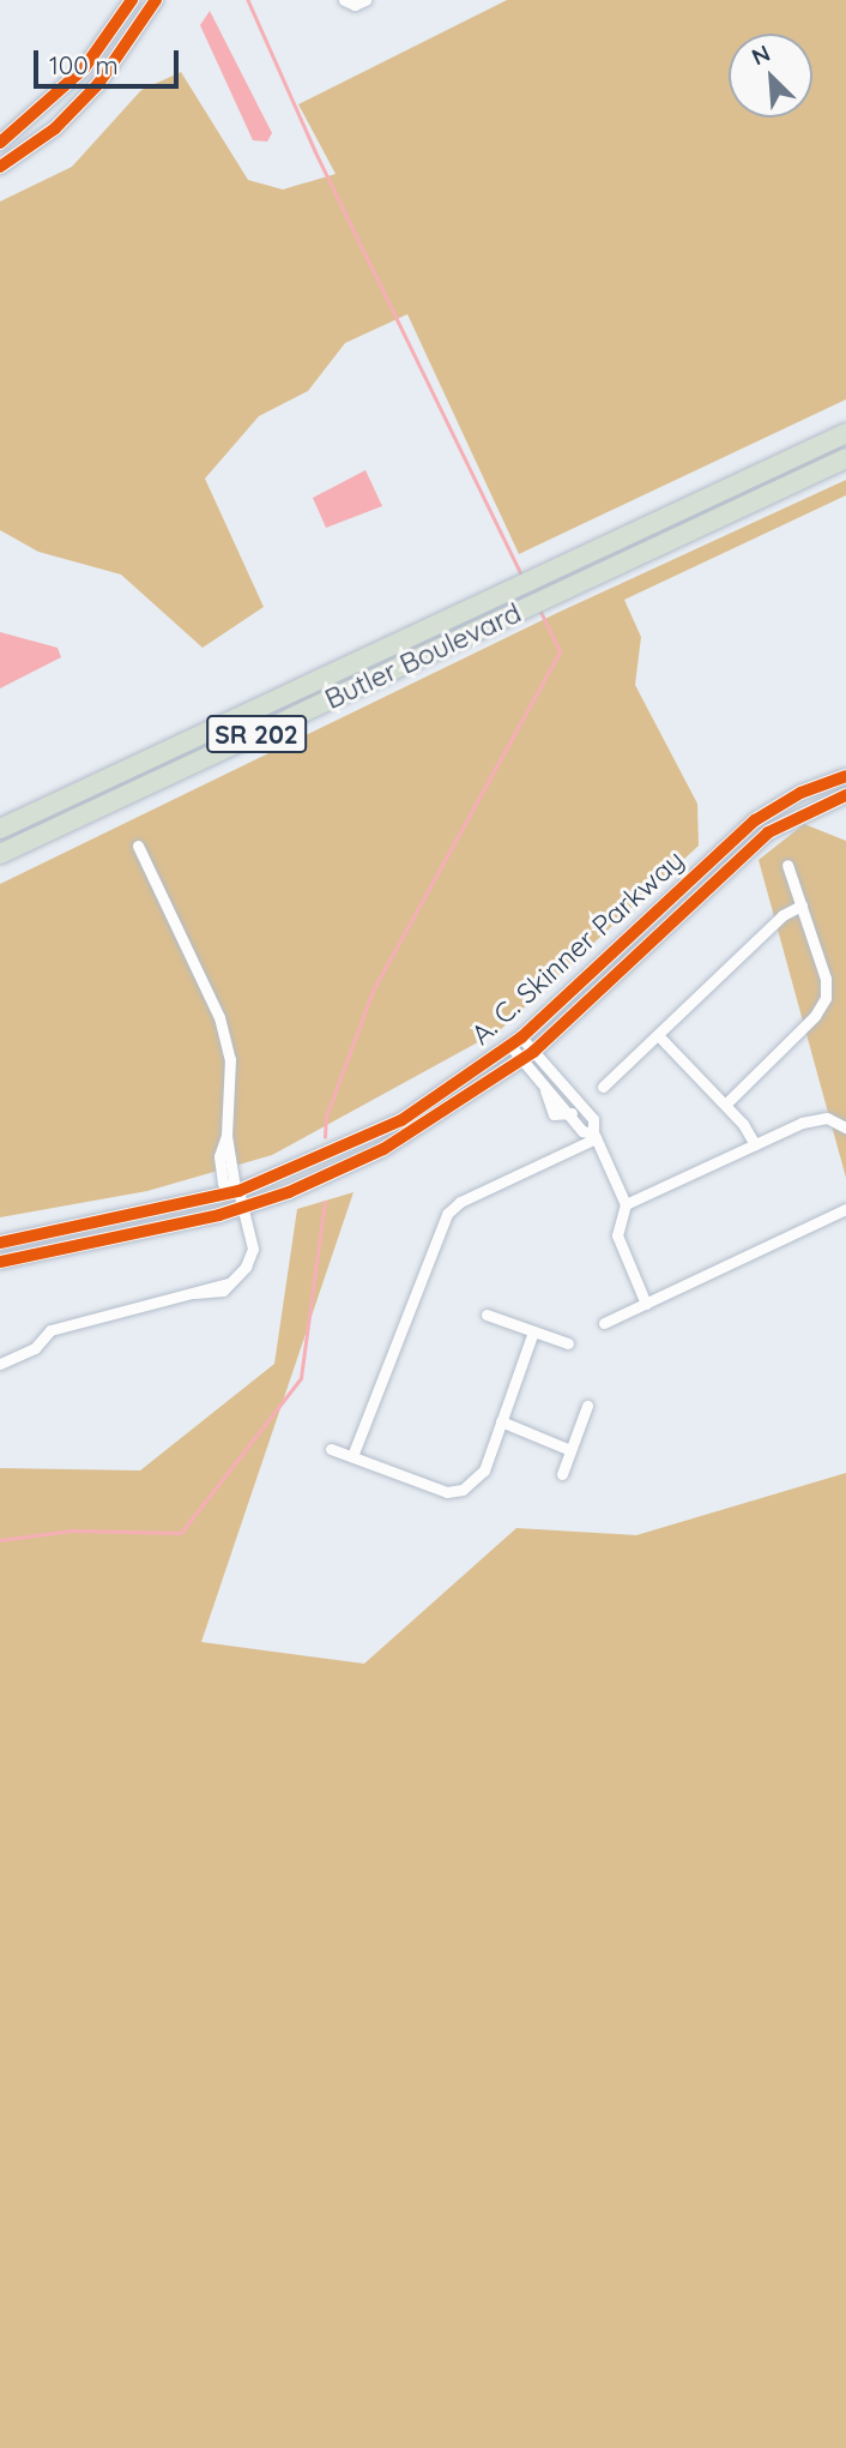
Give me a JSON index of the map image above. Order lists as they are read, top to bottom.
{
  "streets": {
    "highway": ["Butler Boulevard", "SR 202"],
    "main road": ["A. C. Skinner Parkway"]
  },
  "scale_bar": "100 m",
  "north": "top left"
}
